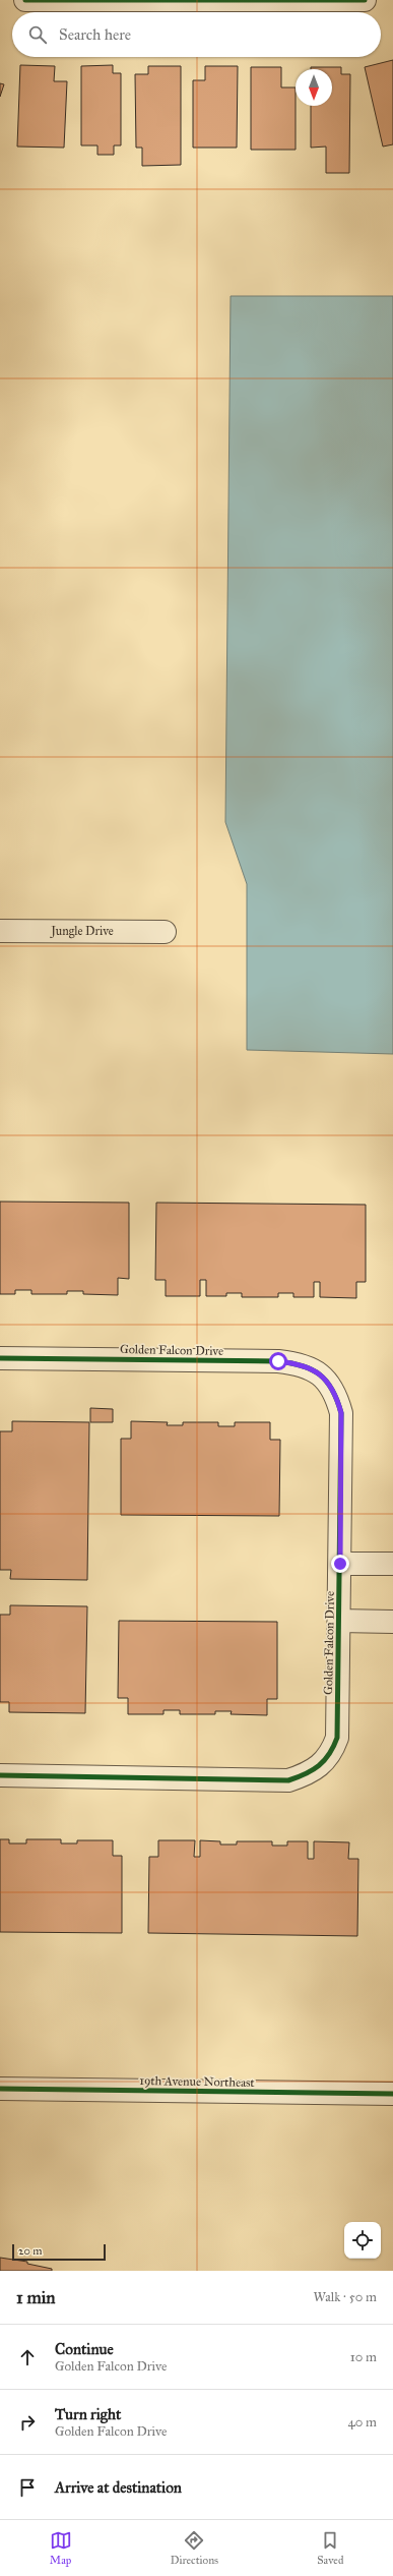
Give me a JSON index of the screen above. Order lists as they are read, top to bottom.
{
  "streets": {
    "street": ["Jungle Drive", "Golden Falcon Drive", "19th Avenue Northeast"]
  },
  "scale_bar": "20 m",
  "north": "bottom",
  "page": {
    "search": "Search here",
    "scale": "20 m",
    "heading": ["1 min", "Walk · 50 m"],
    "list": [
      ["Continue", "Golden Falcon Drive", "10 m"],
      ["Turn right", "Golden Falcon Drive", "40 m"],
      "Arrive at destination"
    ],
    "nav": ["Map", "Directions", "Saved"]
  }
}
